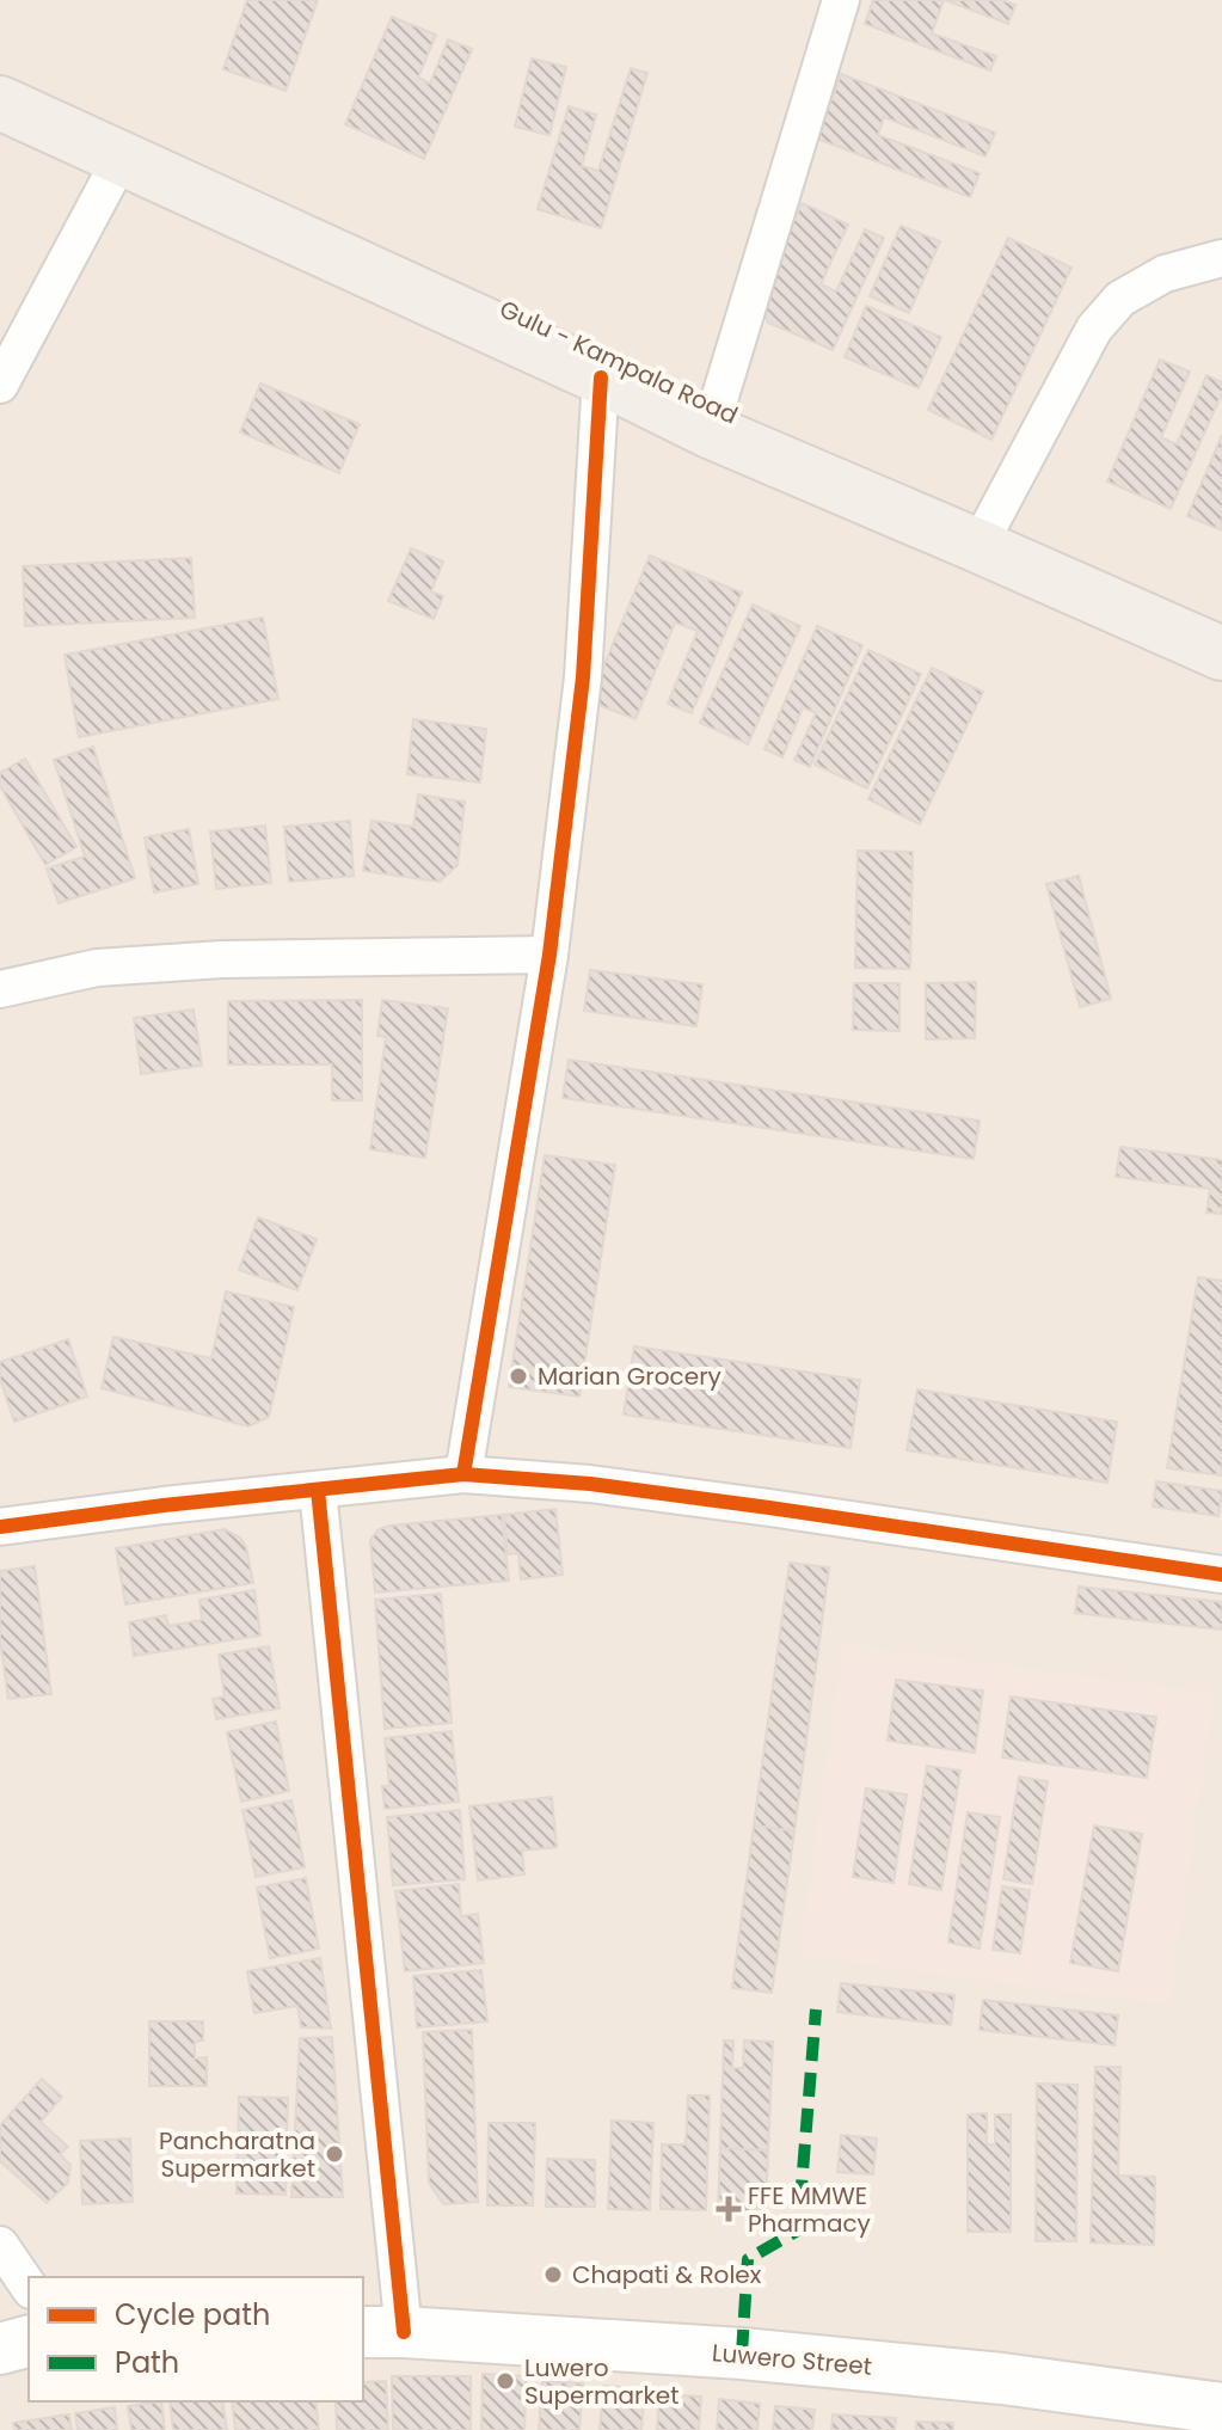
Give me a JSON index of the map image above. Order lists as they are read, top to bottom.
{
  "streets": {
    "main road": ["Gulu - Kampala Road", "Luwero Street"]
  },
  "places": {
    "other": [
      "Marian Grocery",
      "Pancharatna Supermarket",
      "Chapati & Rolex",
      "Luwero Supermarket"
    ],
    "health": ["FFE MMWE Pharmacy"]
  },
  "legend": ["Cycle path", "Path"]
}
